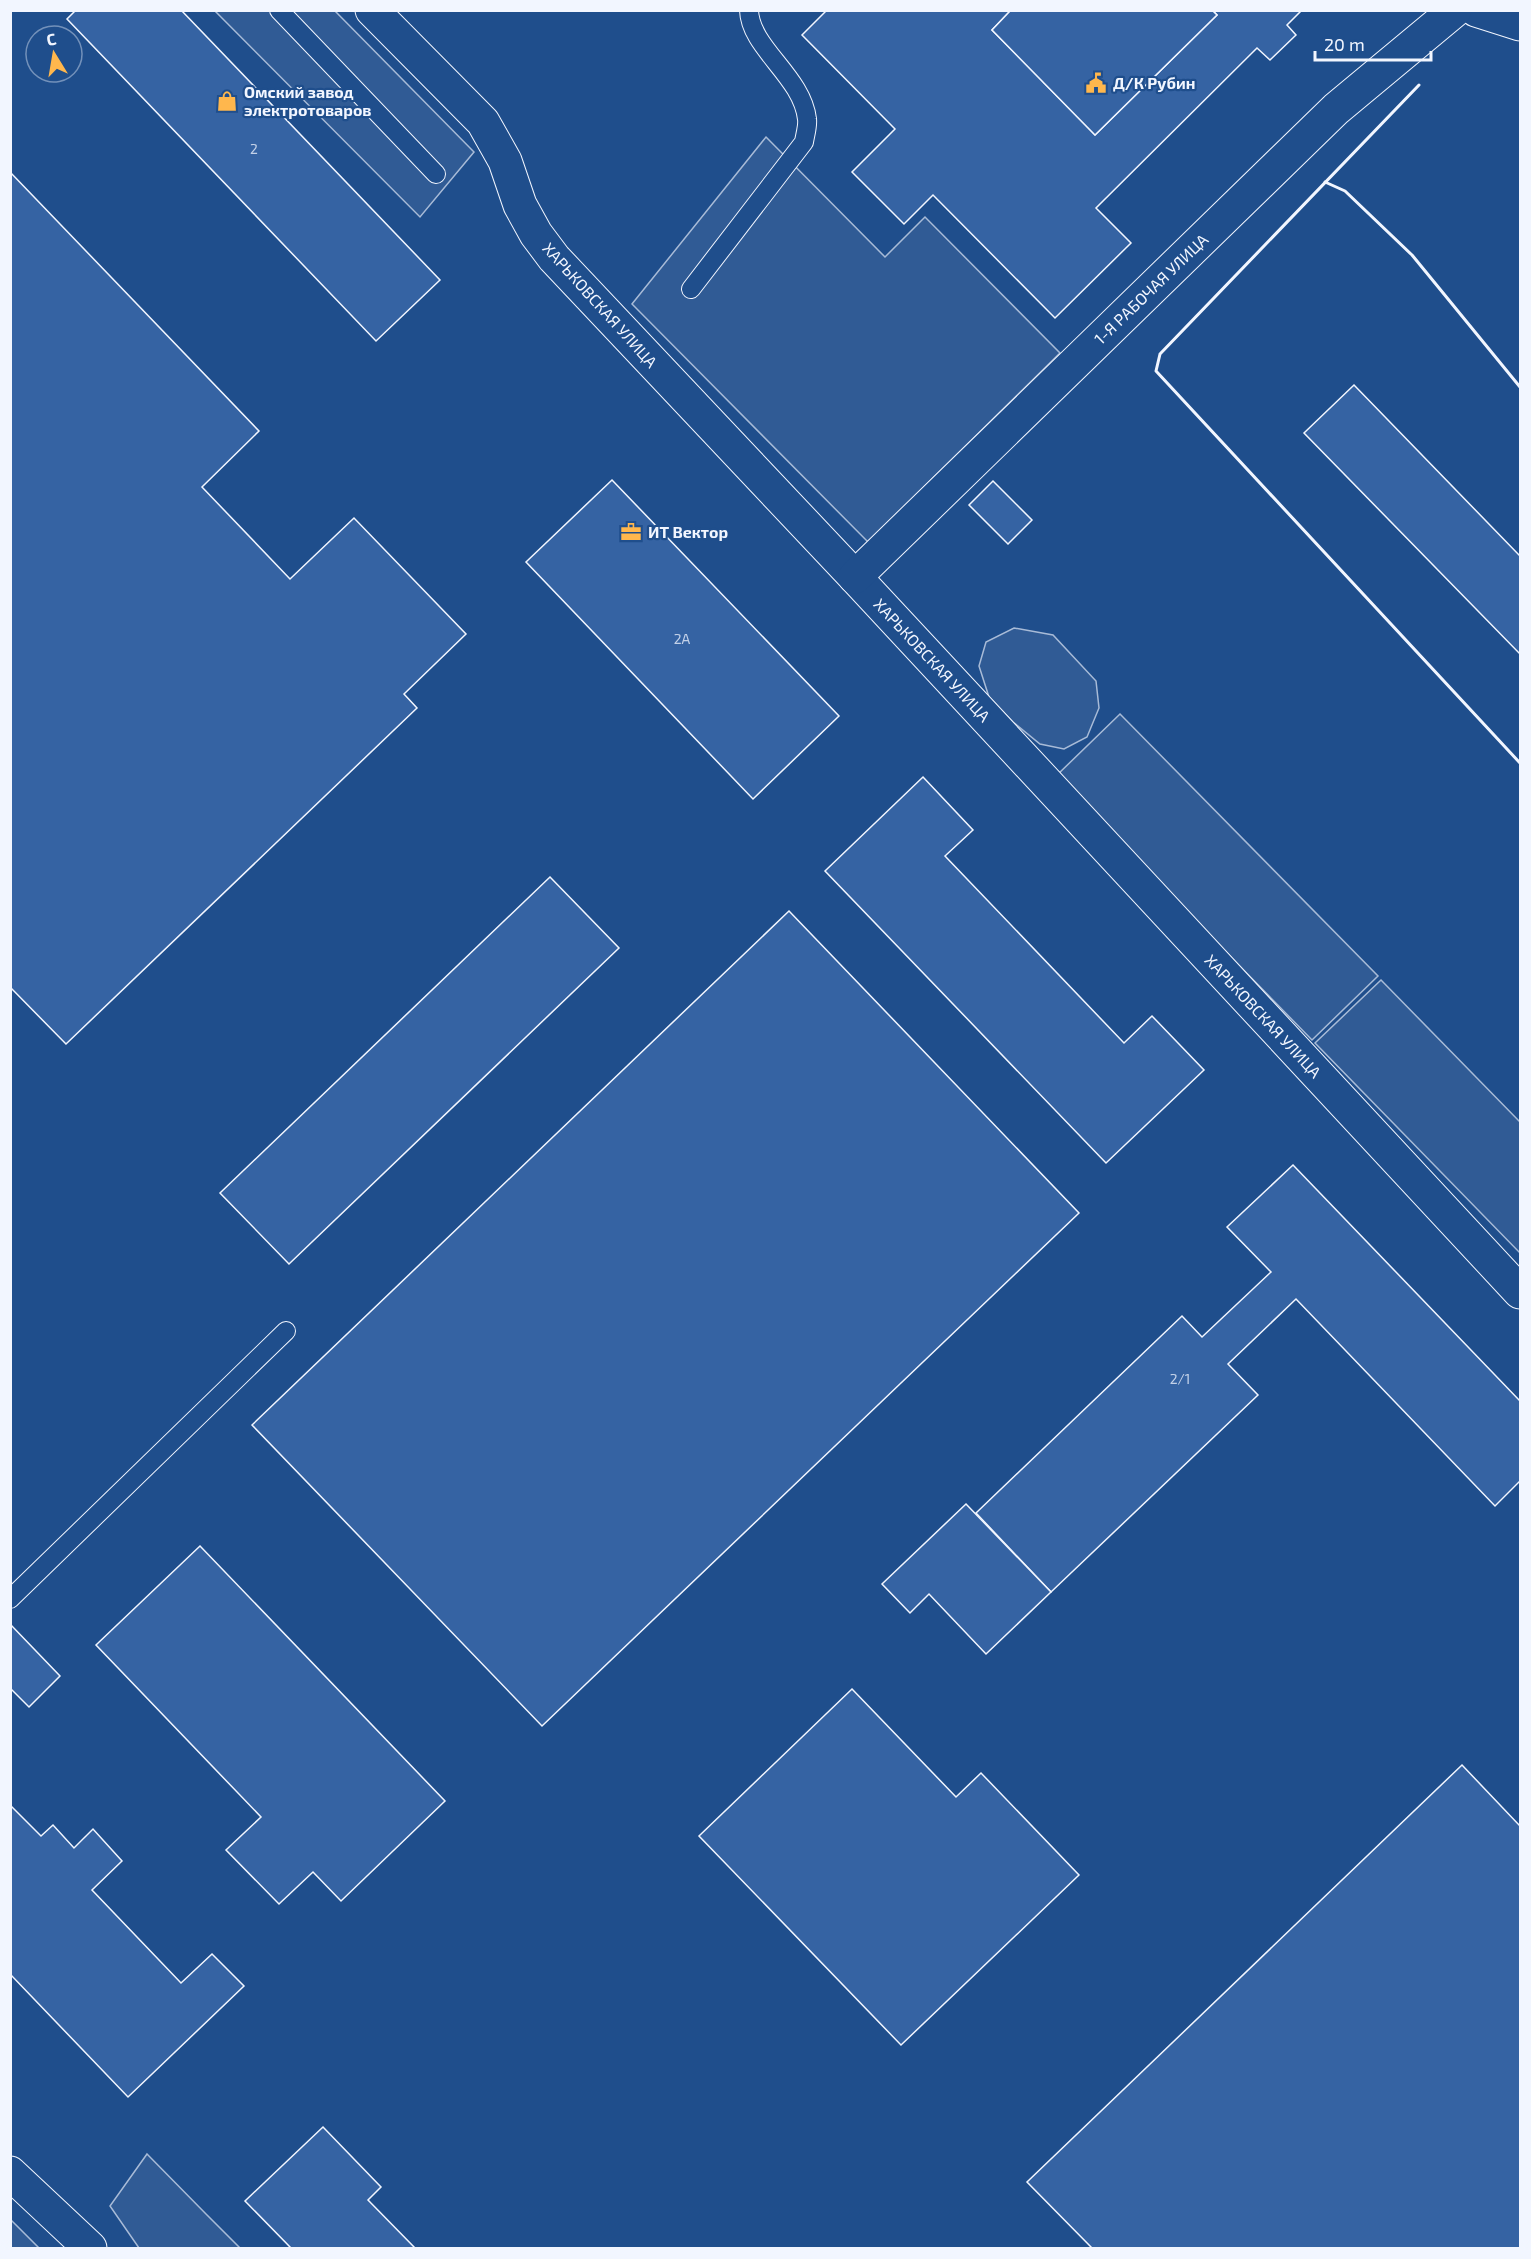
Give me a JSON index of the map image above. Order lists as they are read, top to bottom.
{
  "streets": {
    "street": ["1-Я РАБОЧАЯ УЛИЦА", "ХАРЬКОВСКАЯ УЛИЦА"]
  },
  "crossings": [
    ["1-Я РАБОЧАЯ УЛИЦА", "ХАРЬКОВСКАЯ УЛИЦА"]
  ],
  "places": {
    "public building": ["Д/К Рубин"],
    "shop": ["Омский завод электротоваров"],
    "office": ["ИТ Вектор"]
  },
  "house_numbers": ["2", "2А", "2/1"],
  "scale_bar": "20 m",
  "north": "top"
}
